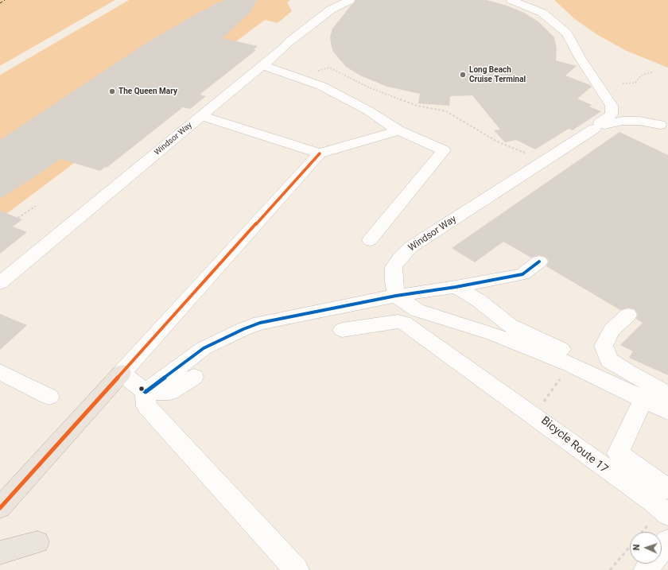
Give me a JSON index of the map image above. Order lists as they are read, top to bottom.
{
  "streets": {
    "street": ["Windsor Way"],
    "path": ["Bicycle Route 17"]
  },
  "places": ["Long Beach Cruise Terminal", "The Queen Mary"],
  "north": "left"
}
